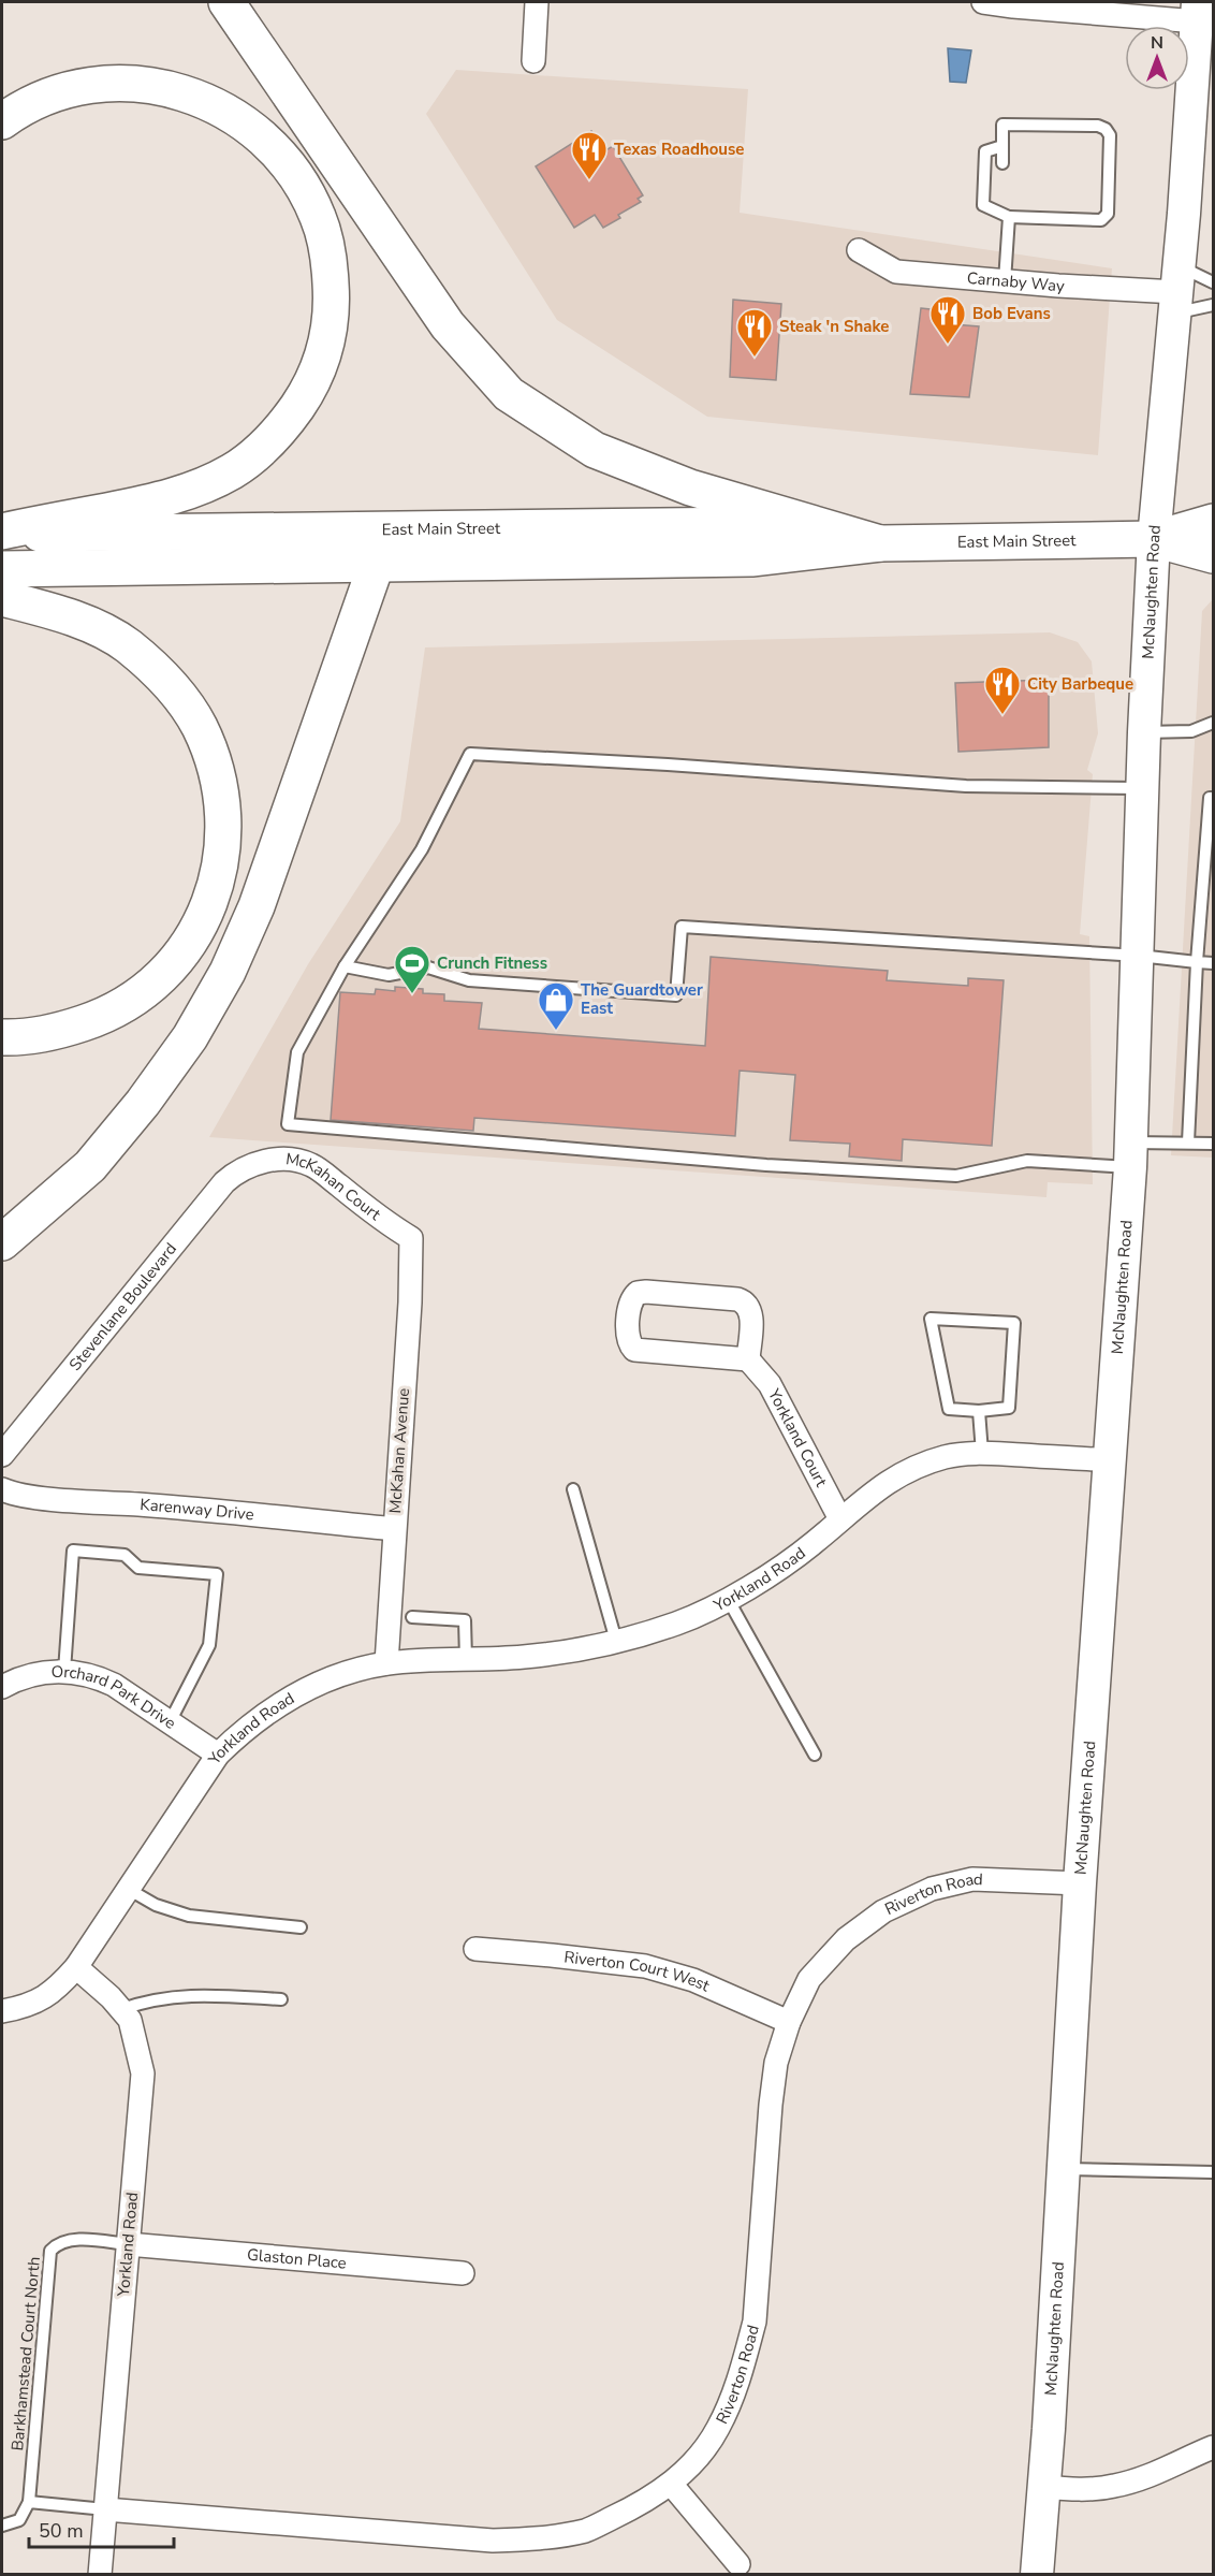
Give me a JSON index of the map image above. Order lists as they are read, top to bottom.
{
  "streets": {
    "main road": ["East Main Street"],
    "street": [
      "Carnaby Way",
      "McNaughten Road",
      "McKahan Court",
      "Stevenlane Boulevard",
      "Yorkland Court",
      "McKahan Avenue",
      "Karenway Drive",
      "Yorkland Road",
      "Orchard Park Drive",
      "Riverton Road",
      "Riverton Court West",
      "Glaston Place"
    ],
    "lane": ["Barkhamstead Court North"]
  },
  "crossings": [
    ["Carnaby Way", "McNaughten Road"],
    ["East Main Street", "McNaughten Road"],
    ["McNaughten Road", "Yorkland Road"],
    ["McNaughten Road", "Riverton Road"],
    ["McKahan Court", "Stevenlane Boulevard"],
    ["McKahan Court", "McKahan Avenue"],
    ["Yorkland Court", "Yorkland Road"],
    ["McKahan Avenue", "Karenway Drive"],
    ["McKahan Avenue", "Yorkland Road"],
    ["Yorkland Road", "Orchard Park Drive"],
    ["Yorkland Road", "Riverton Road"],
    ["Yorkland Road", "Glaston Place"],
    ["Yorkland Road", "Barkhamstead Court North"],
    ["Riverton Road", "Riverton Court West"],
    ["Glaston Place", "Barkhamstead Court North"]
  ],
  "places": {
    "restaurant": [
      "Texas Roadhouse",
      "Bob Evans",
      "Steak 'n Shake",
      "City Barbeque"
    ],
    "sports": ["Crunch Fitness"],
    "shop": ["The Guardtower East"]
  },
  "scale_bar": "50 m",
  "north": "top"
}
